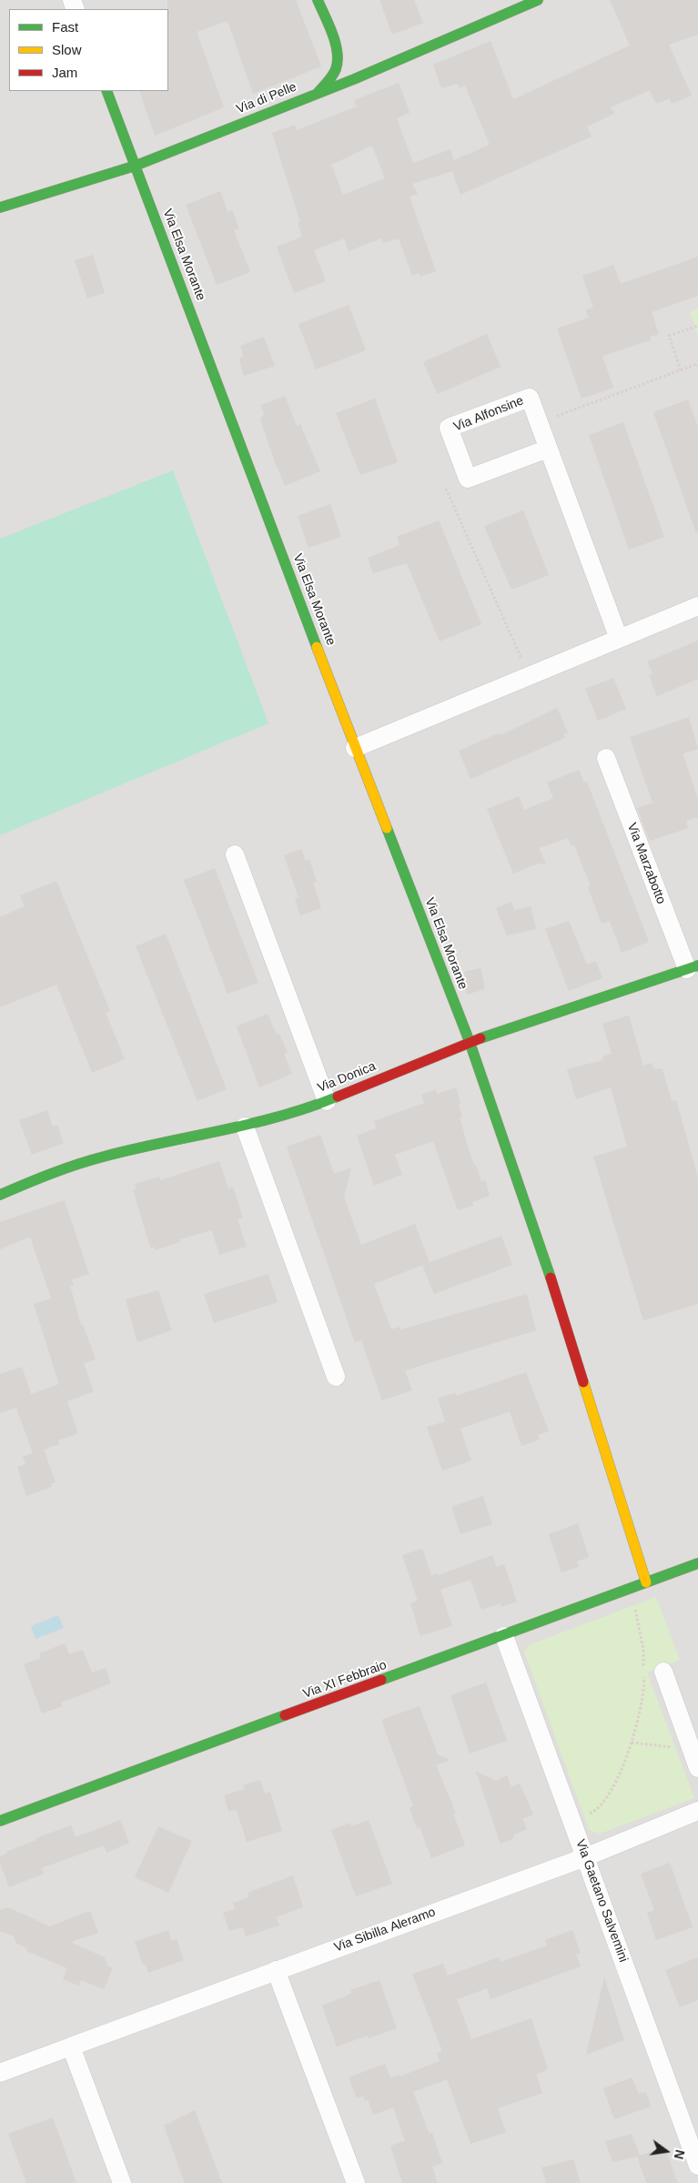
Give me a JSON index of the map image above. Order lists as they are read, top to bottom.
{
  "streets": {
    "street": [
      "Via di Pelle",
      "Via Elsa Morante",
      "Via Alfonsine",
      "Via Marzabotto",
      "Via Donica",
      "Via XI Febbraio",
      "Via Gaetano Salvemini",
      "Via Sibilla Aleramo"
    ]
  },
  "crossings": [
    ["Via di Pelle", "Via Elsa Morante"],
    ["Via Elsa Morante", "Via Donica"],
    ["Via Elsa Morante", "Via XI Febbraio"],
    ["Via Marzabotto", "Via Donica"],
    ["Via XI Febbraio", "Via Gaetano Salvemini"],
    ["Via Gaetano Salvemini", "Via Sibilla Aleramo"]
  ],
  "legend": ["Fast", "Slow", "Jam"],
  "north": "right"
}
